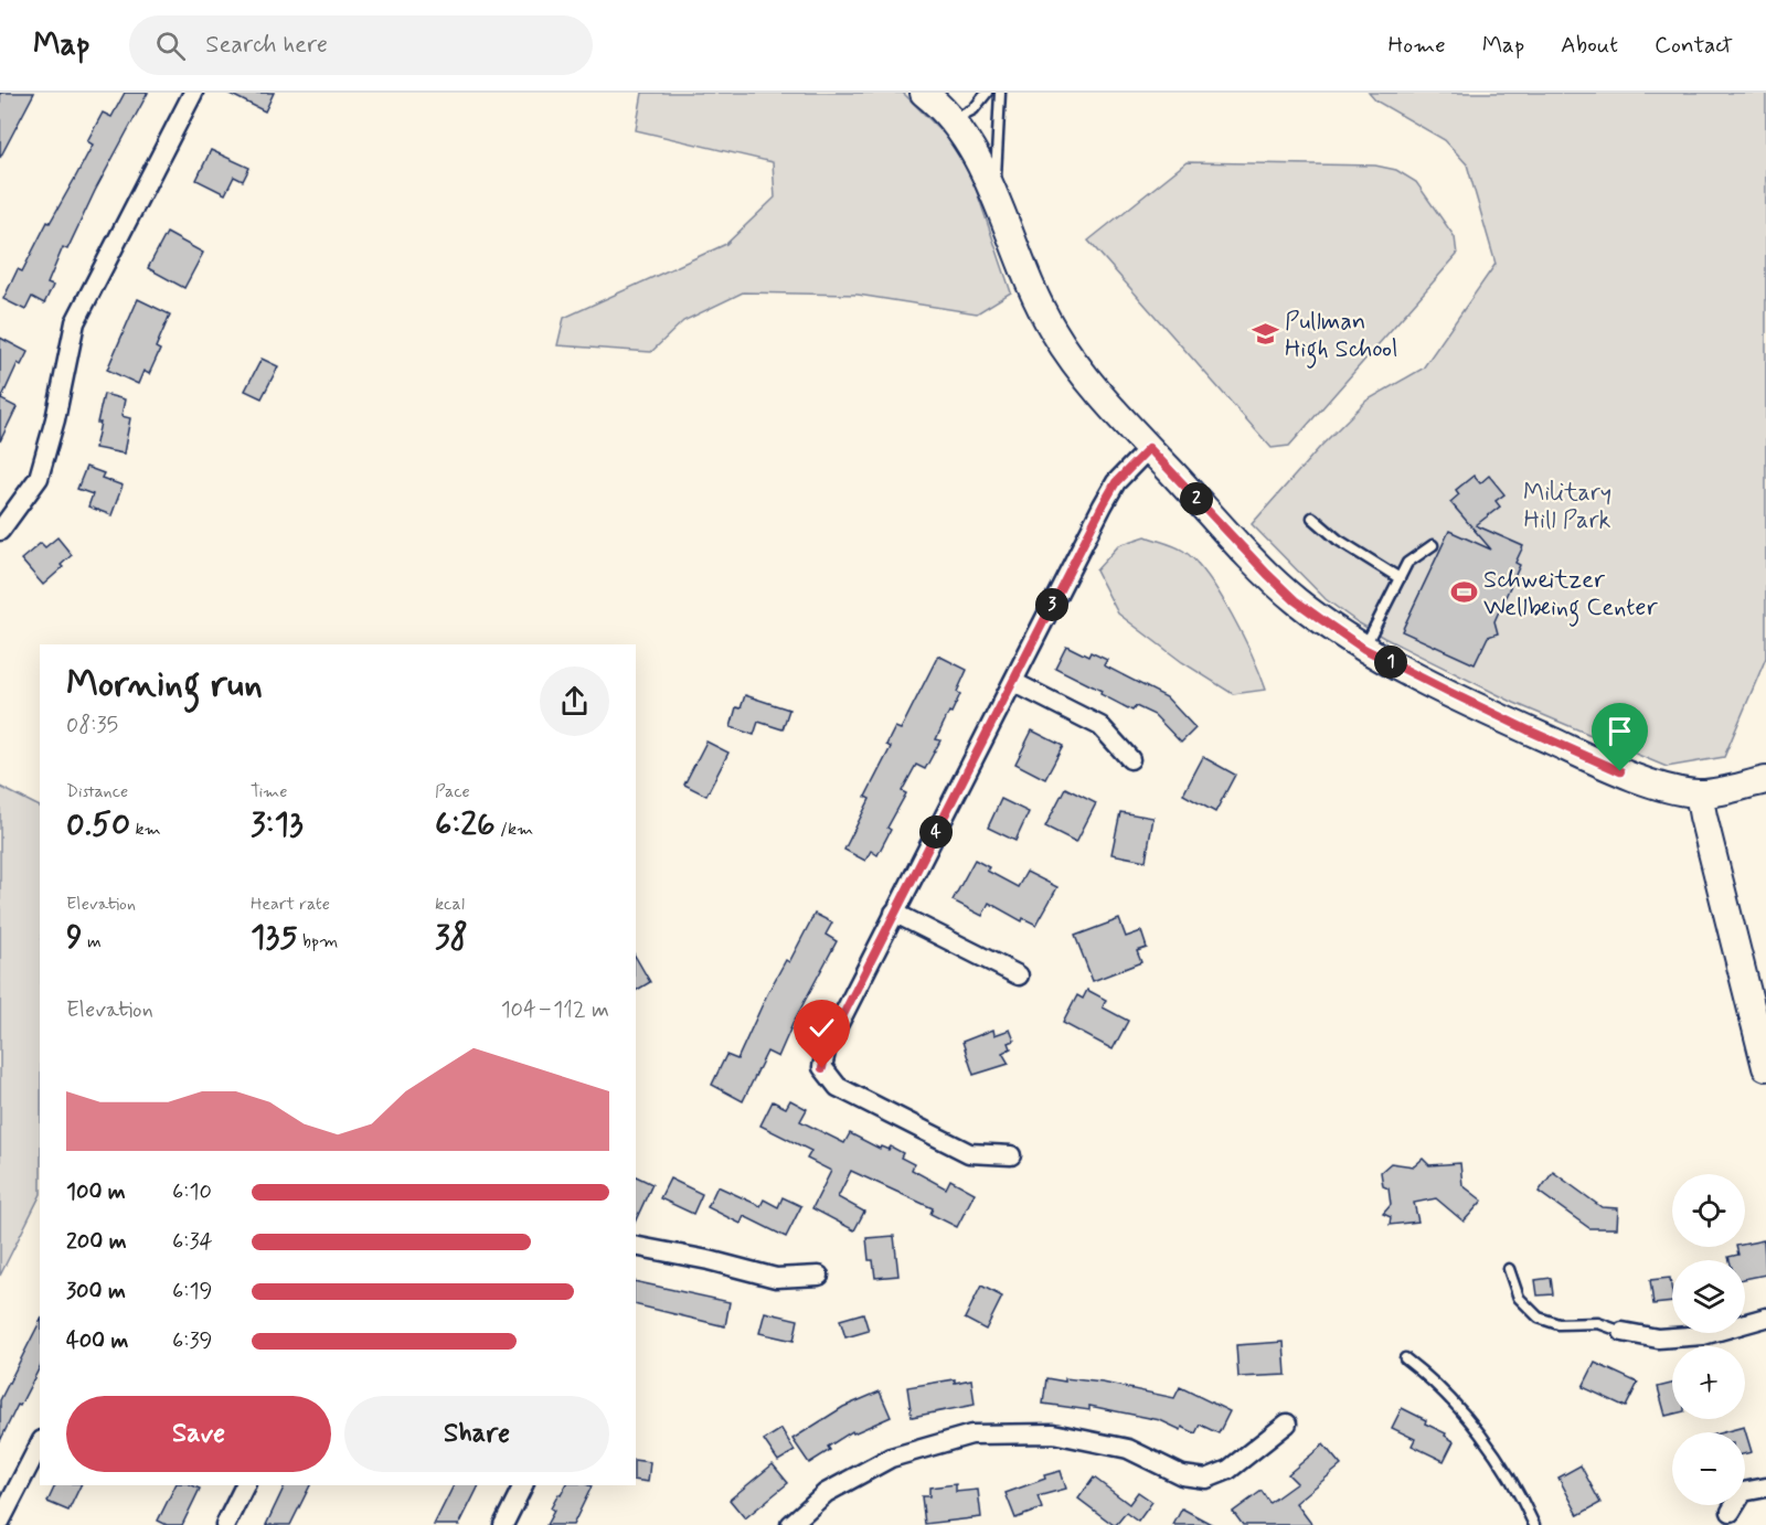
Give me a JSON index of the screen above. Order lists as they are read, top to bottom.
{
  "parks": ["Military Hill Park"],
  "places": {
    "school or university": ["Pullman High School"],
    "sports": ["Schweitzer Wellbeing Center"]
  },
  "page": {
    "header": "Map",
    "search": "Search here",
    "nav": [
      "Home",
      "Map",
      "About",
      "Contact"
    ],
    "pins": [
      "2",
      "3",
      "1",
      "4"
    ],
    "heading": ["Morning run", "08:35"],
    "stats": [
      ["Distance", "0.50 km"],
      ["Time", "3:13"],
      ["Pace", "6:26 /km"],
      ["Elevation", "9 m"],
      ["Heart rate", "135 bpm"],
      ["kcal", "38"]
    ],
    "chart": ["Elevation", "104–112 m"],
    "list": [
      {
        "name": "100 m",
        "note": "6:10"
      },
      {
        "name": "200 m",
        "note": "6:34"
      },
      {
        "name": "300 m",
        "note": "6:19"
      },
      {
        "name": "400 m",
        "note": "6:39"
      }
    ],
    "map_buttons": ["+", "−"],
    "buttons": ["Save", "Share"]
  }
}
